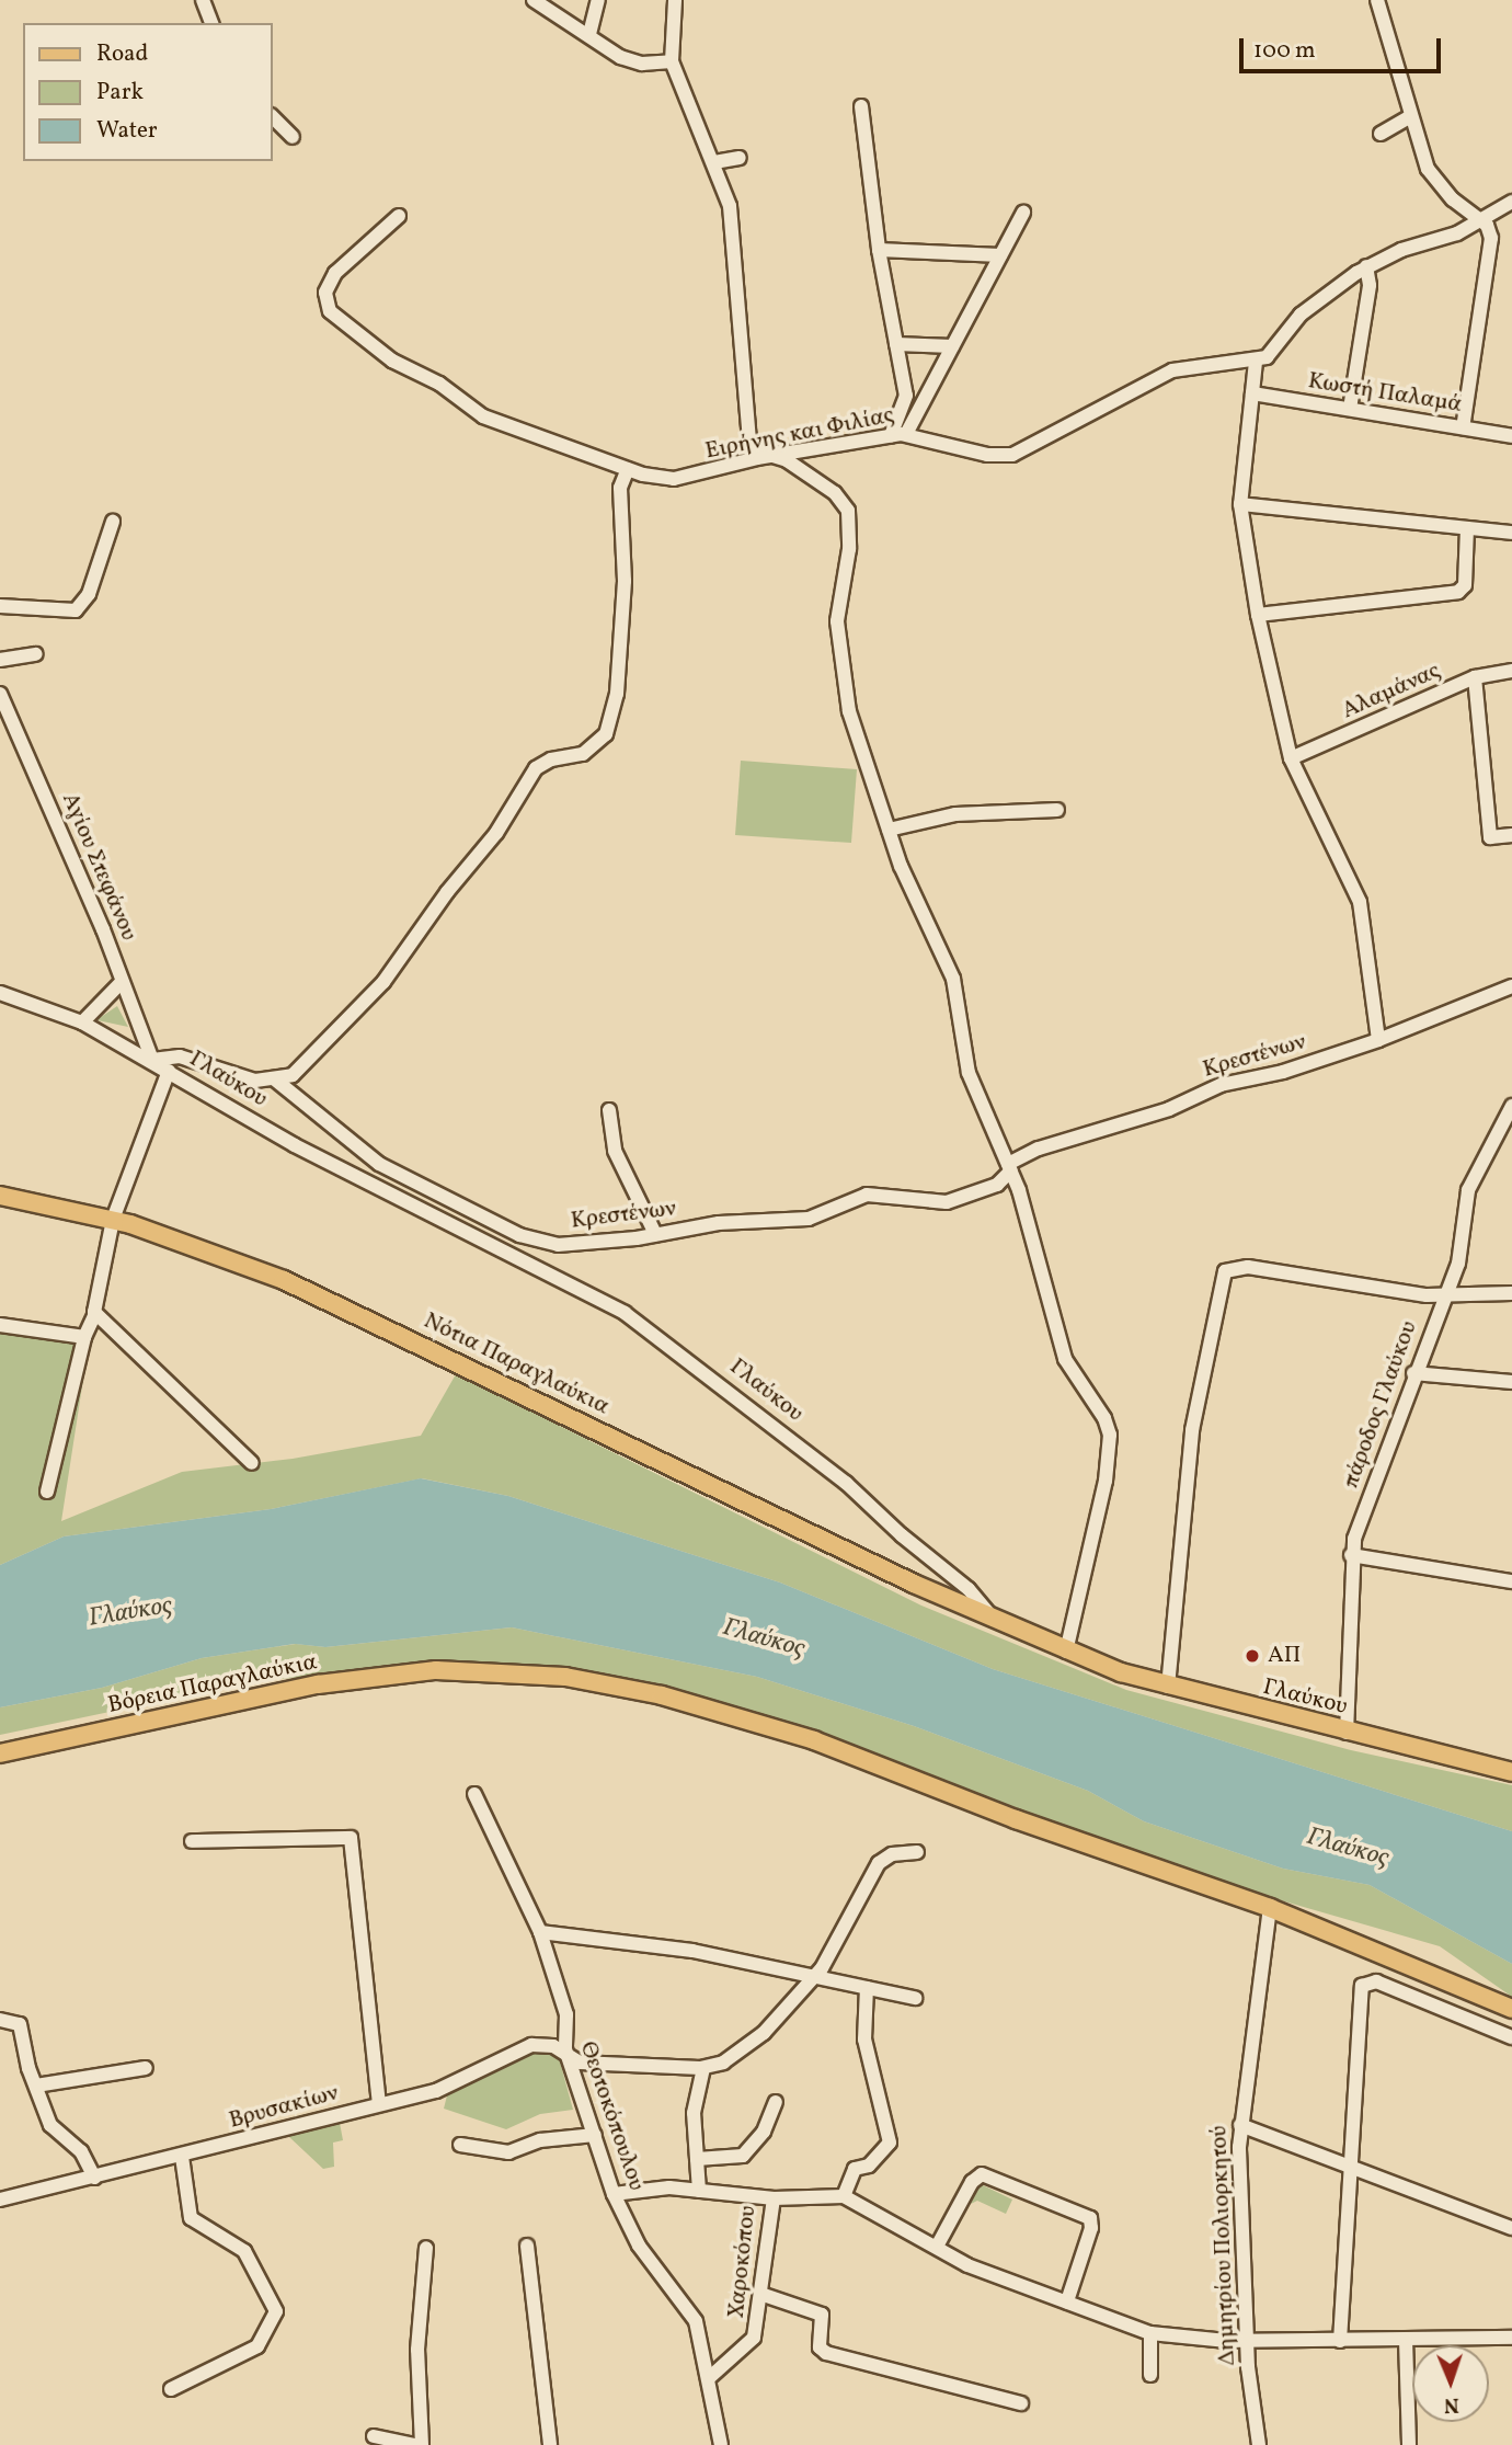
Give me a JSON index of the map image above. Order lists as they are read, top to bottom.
{
  "streets": {
    "main road": ["Γλαύκου", "Νότια Παραγλαύκια", "Βόρεια Παραγλαύκια"],
    "street": [
      "Κωστή Παλαμά",
      "Ειρήνης και Φιλίας",
      "Αλαμάνας",
      "Αγίου Στεφάνου",
      "Κρεστένων",
      "πάροδος Γλαύκου",
      "Βρυσακίων",
      "Θεοτοκόπουλου",
      "Δημητρίου Πολιορκητού",
      "Χαροκόπου"
    ]
  },
  "crossings": [
    ["Αγίου Στεφάνου", "Γλαύκου"],
    ["Γλαύκου", "Νότια Παραγλαύκια"],
    ["Γλαύκου", "πάροδος Γλαύκου"],
    ["Βόρεια Παραγλαύκια", "Δημητρίου Πολιορκητού"],
    ["Βρυσακίων", "Θεοτοκόπουλου"],
    ["Θεοτοκόπουλου", "Χαροκόπου"]
  ],
  "water": ["Γλαύκος"],
  "places": ["ΑΠ"],
  "legend": ["Road", "Park", "Water"],
  "scale_bar": "100 m",
  "north": "bottom"
}
